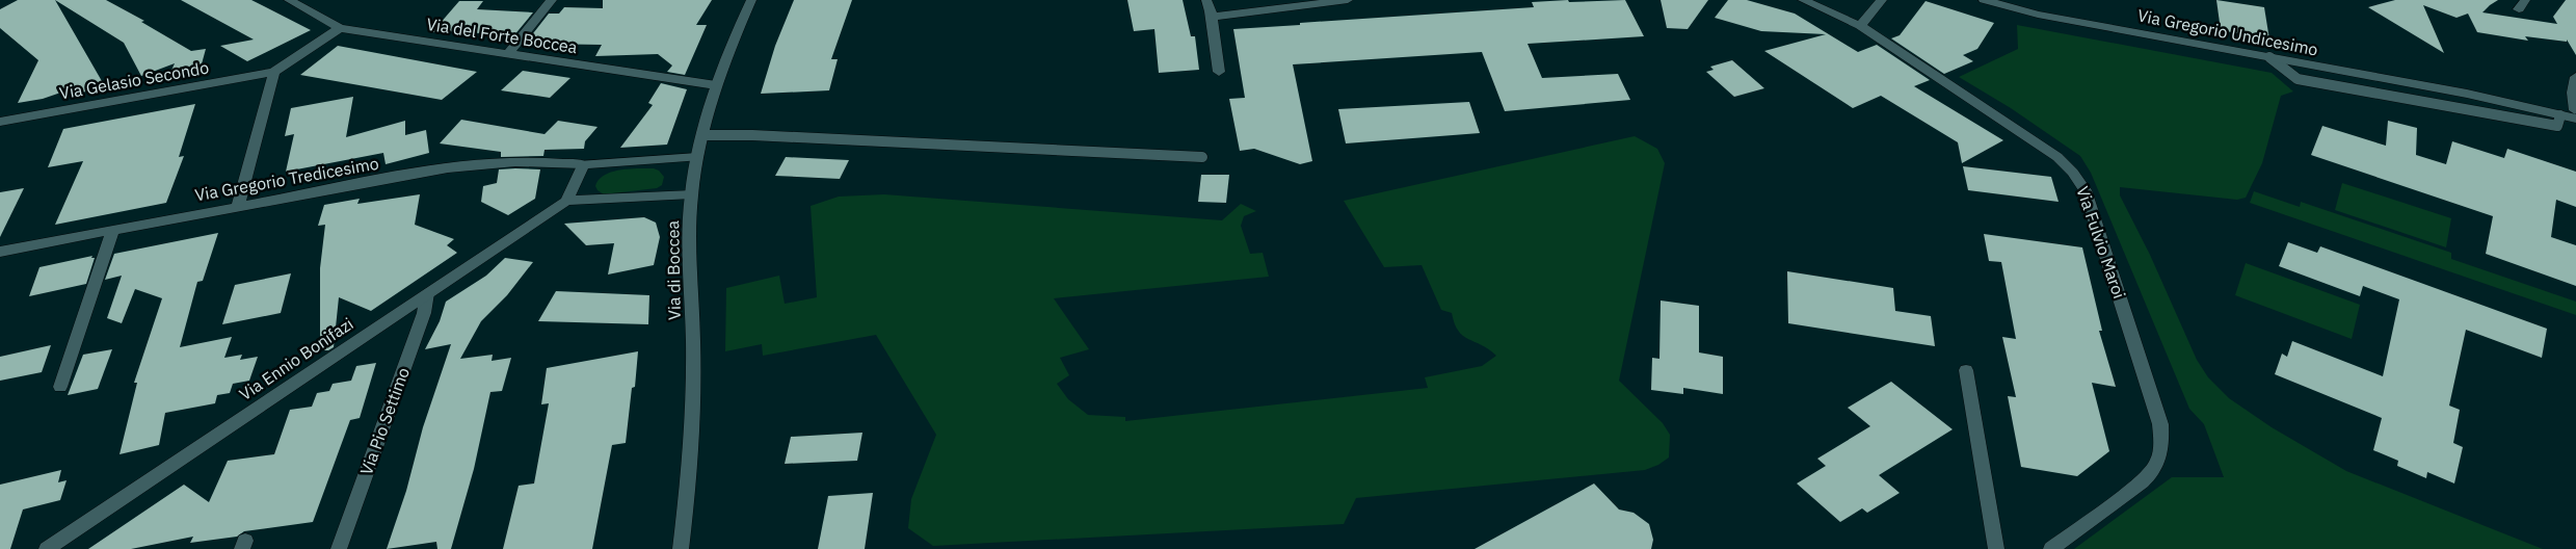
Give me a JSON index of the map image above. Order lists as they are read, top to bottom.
{
  "streets": {
    "street": [
      "Via Gregorio Undicesimo",
      "Via del Forte Boccea",
      "Via Gelasio Secondo",
      "Via Gregorio Tredicesimo",
      "Via Fulvio Maroi",
      "Via di Boccea",
      "Via Ennio Bonifazi",
      "Via Pio Settimo"
    ]
  },
  "crossings": [
    ["Via del Forte Boccea", "Via di Boccea"],
    ["Via Gregorio Tredicesimo", "Via di Boccea"],
    ["Via Ennio Bonifazi", "Via Pio Settimo"]
  ]
}
